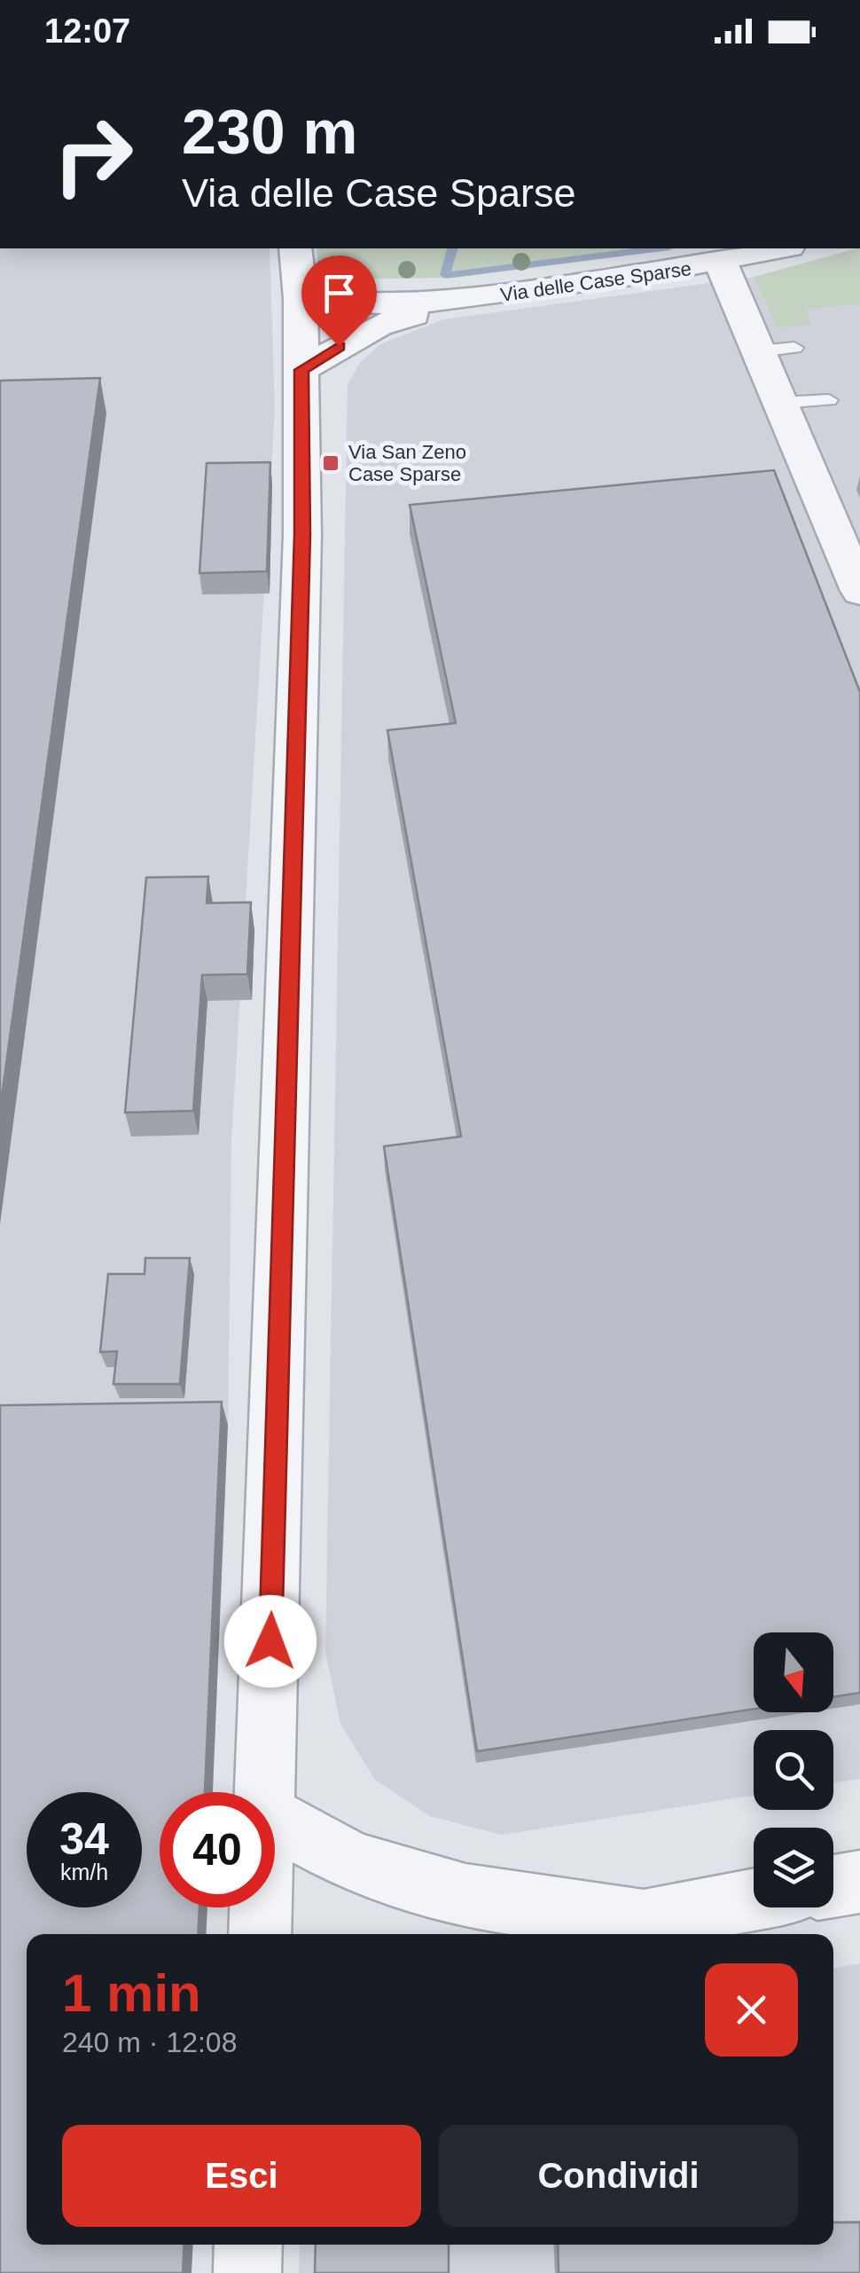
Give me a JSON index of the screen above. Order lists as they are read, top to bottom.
{
  "streets": {
    "street": ["Via delle Case Sparse"]
  },
  "places": {
    "transit": ["Via San Zeno Case Sparse"]
  },
  "north": "bottom",
  "page": {
    "status": "12:07",
    "turn": ["230 m", "Via delle Case Sparse"],
    "speed": "34 km/h",
    "limit": "40",
    "heading": ["1 min", "240 m · 12:08"],
    "buttons": ["Esci", "Condividi"]
  }
}
